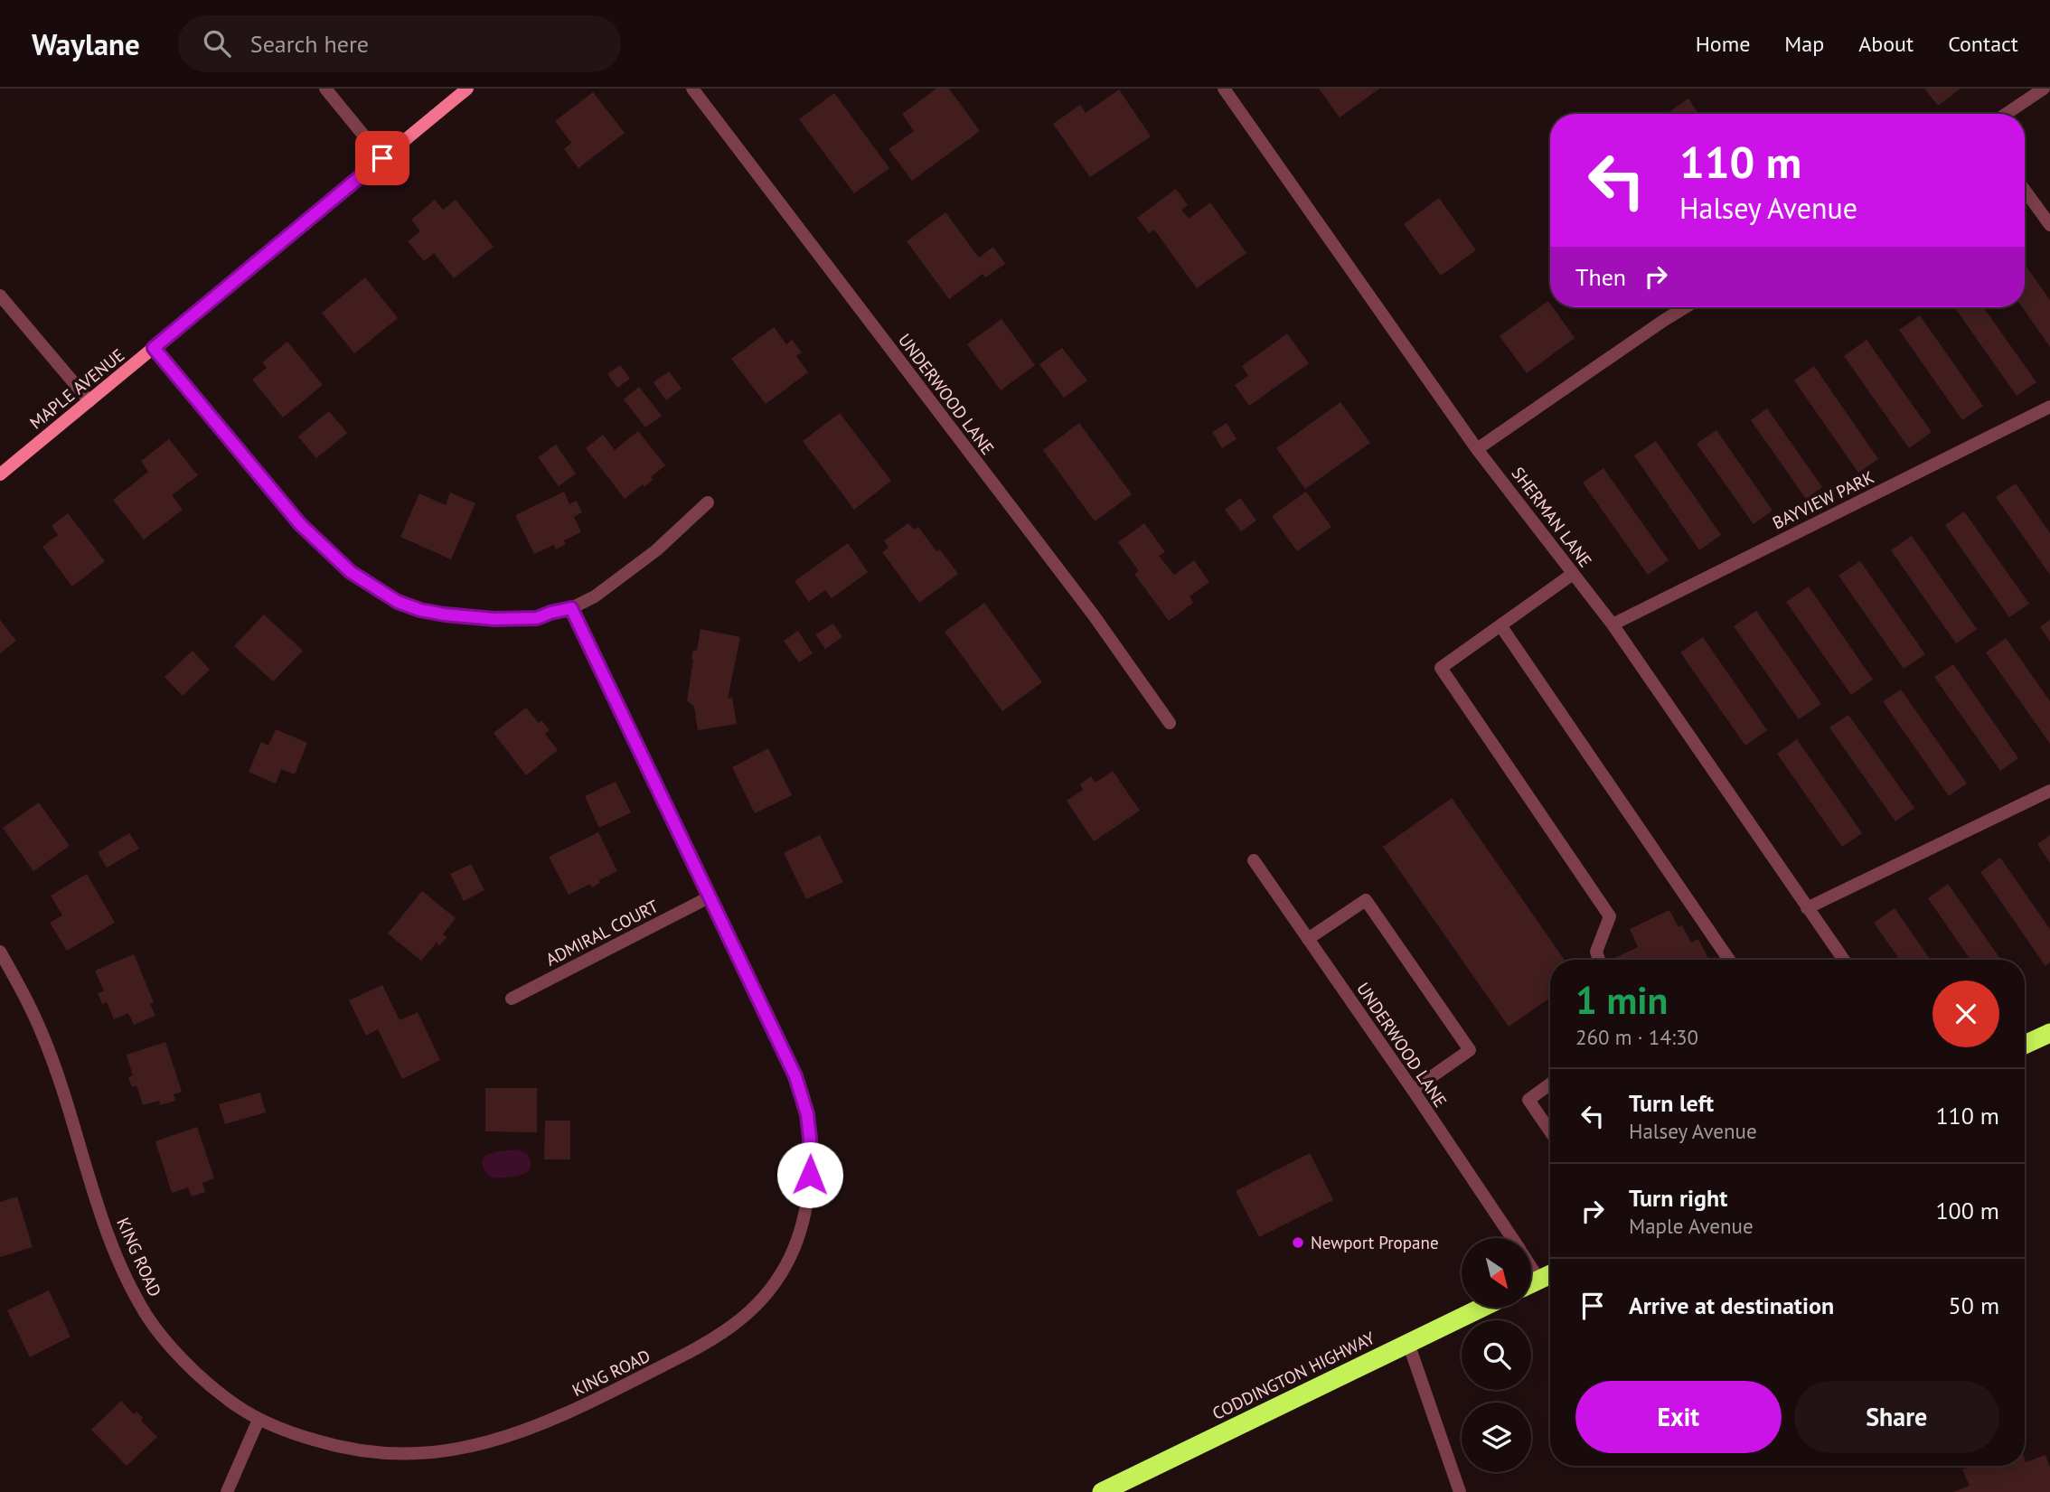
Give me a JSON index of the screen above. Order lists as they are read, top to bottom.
{
  "streets": {
    "highway": ["CODDINGTON HIGHWAY"],
    "street": [
      "MAPLE AVENUE",
      "UNDERWOOD LANE",
      "BAYVIEW PARK",
      "SHERMAN LANE",
      "ADMIRAL COURT",
      "KING ROAD"
    ]
  },
  "crossings": [
    ["BAYVIEW PARK", "SHERMAN LANE"],
    ["ADMIRAL COURT", "KING ROAD"]
  ],
  "places": ["Newport Propane"],
  "north": "bottom right",
  "page": {
    "header": "Waylane",
    "search": "Search here",
    "nav": [
      "Home",
      "Map",
      "About",
      "Contact"
    ],
    "turn": ["110 m", "Halsey Avenue"],
    "then": "Then",
    "heading": ["1 min", "260 m · 14:30"],
    "list": [
      {
        "name": "Turn left",
        "note": "Halsey Avenue",
        "value": "110 m"
      },
      {
        "name": "Turn right",
        "note": "Maple Avenue",
        "value": "100 m"
      },
      {
        "name": "Arrive at destination",
        "value": "50 m"
      }
    ],
    "buttons": ["Exit", "Share"]
  }
}
